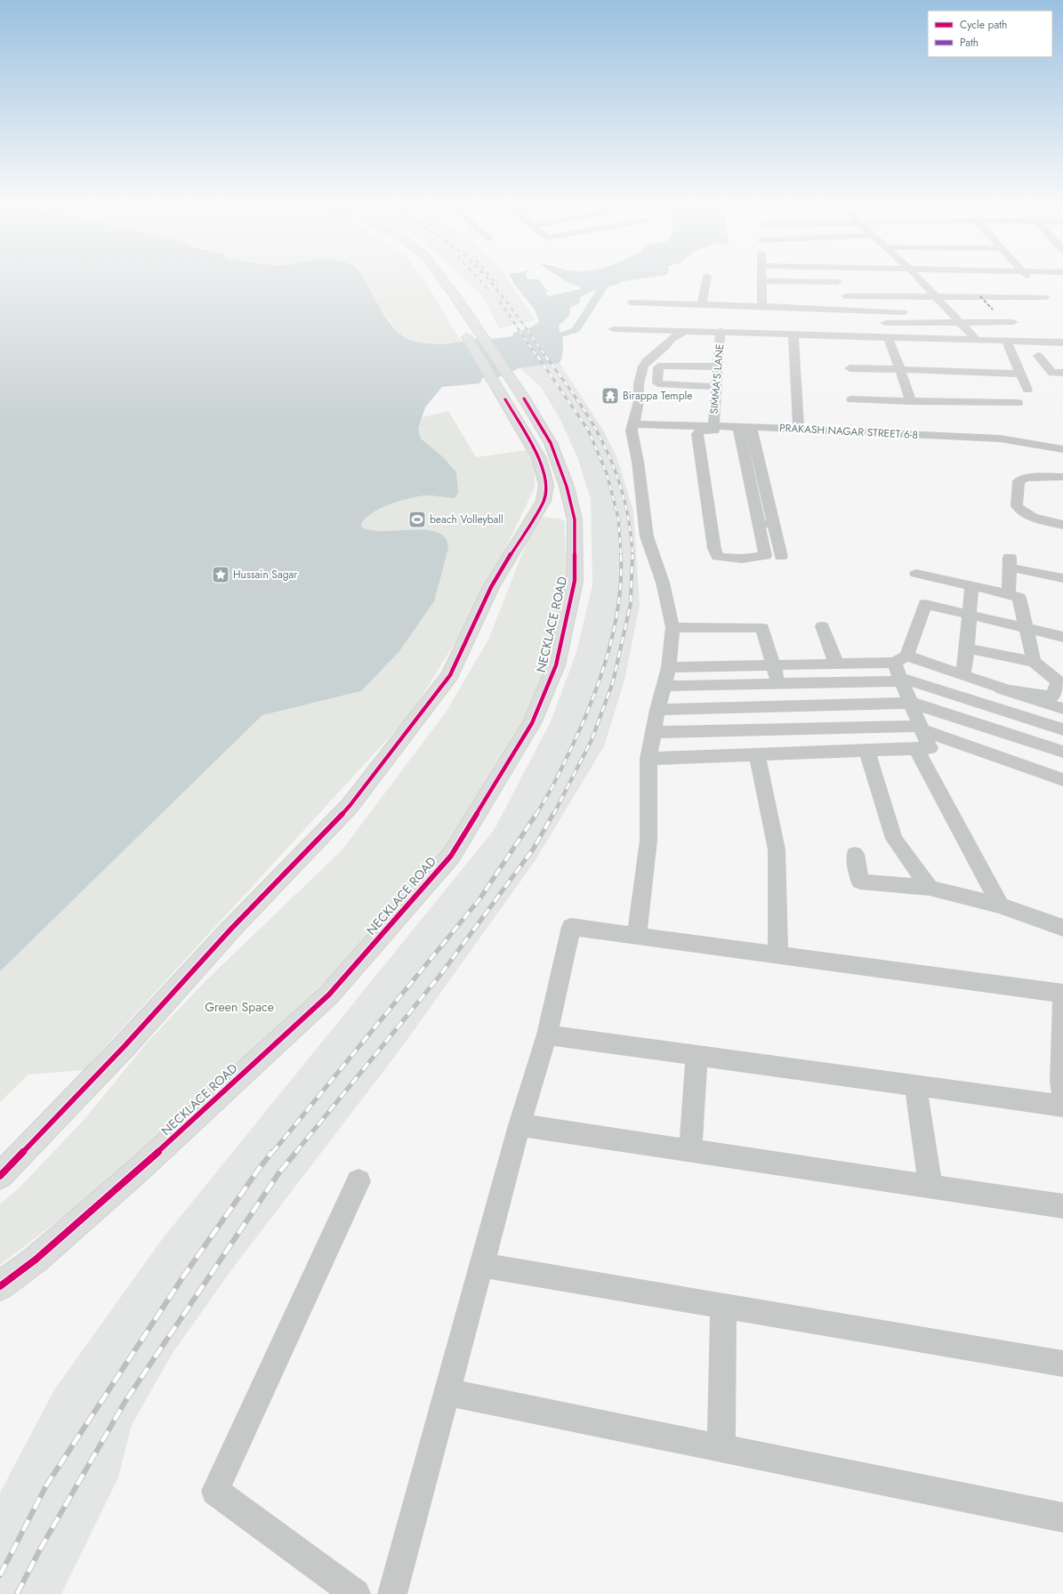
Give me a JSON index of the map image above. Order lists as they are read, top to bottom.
{
  "streets": {
    "main road": ["NECKLACE ROAD"],
    "street": ["SIMMA'S LANE", "PRAKASH NAGAR STREET 6-8"]
  },
  "crossings": [
    ["SIMMA'S LANE", "PRAKASH NAGAR STREET 6-8"]
  ],
  "parks": ["Green Space"],
  "places": {
    "temple": ["Birappa Temple"],
    "sports": ["beach Volleyball"],
    "place": ["Hussain Sagar"]
  },
  "legend": ["Cycle path", "Path"]
}
